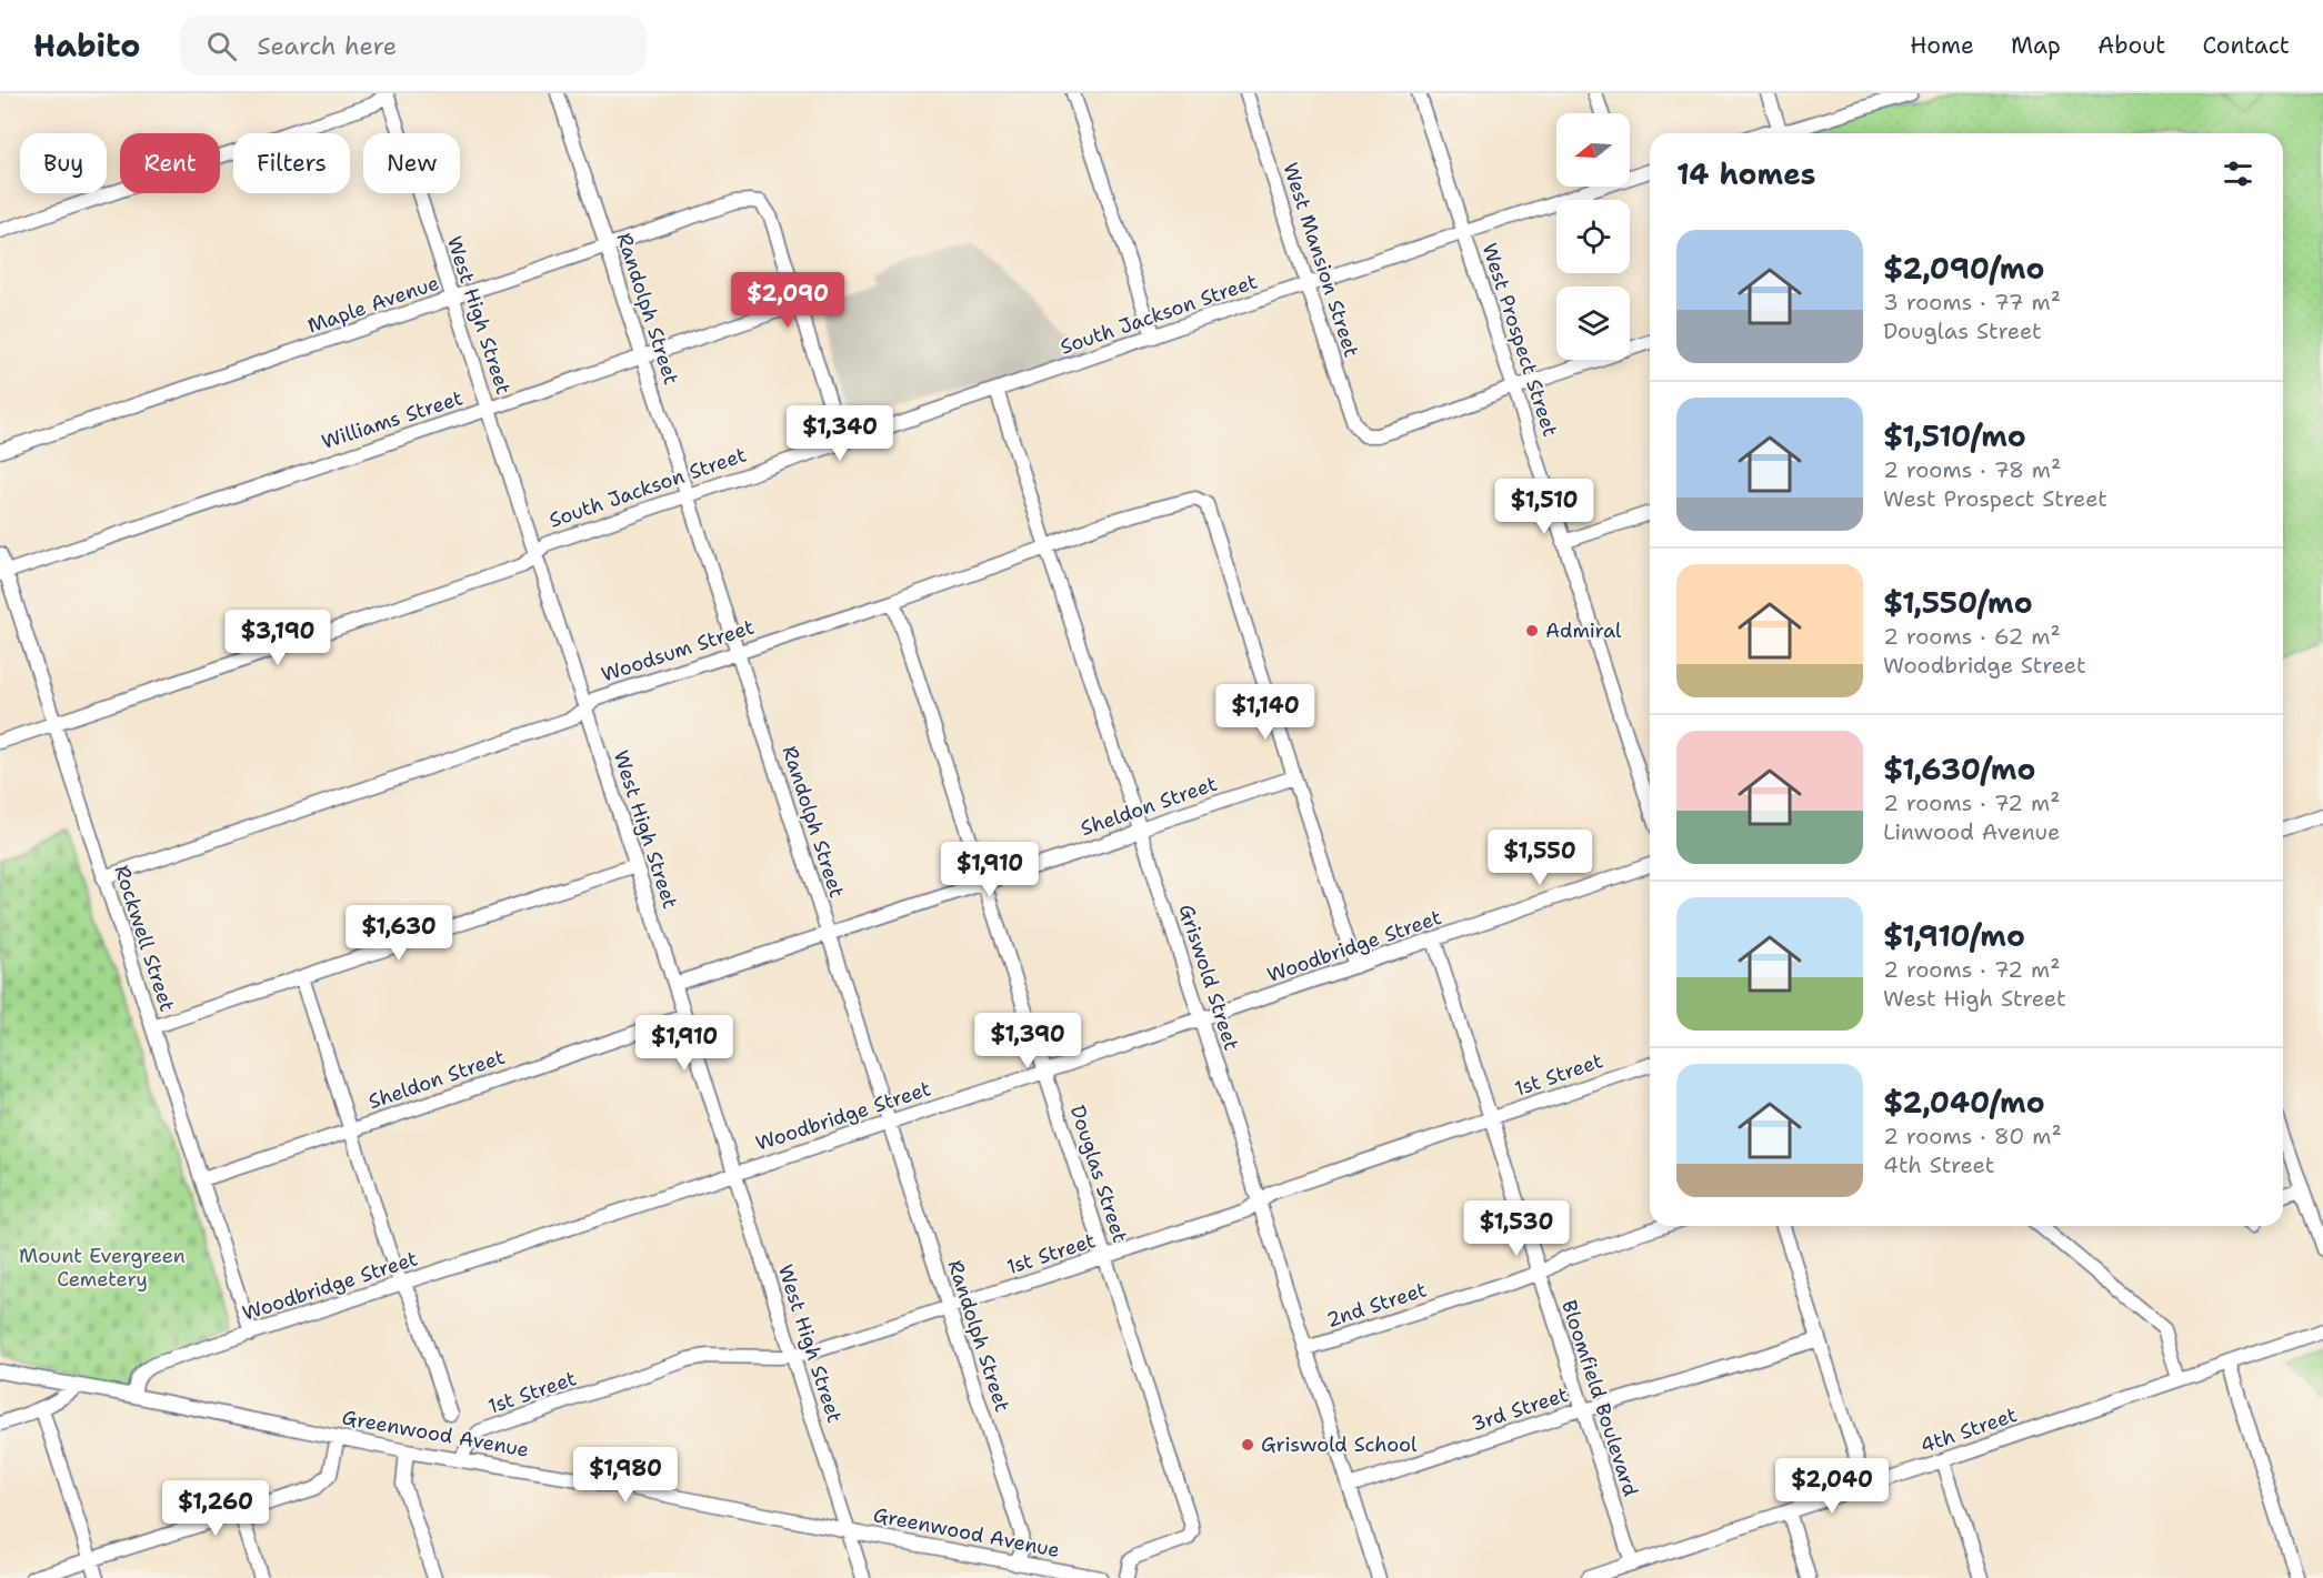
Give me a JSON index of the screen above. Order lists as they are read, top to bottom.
{
  "streets": {
    "street": [
      "West Mansion Street",
      "Maple Avenue",
      "Randolph Street",
      "South Jackson Street",
      "West High Street",
      "West Prospect Street",
      "Williams Street",
      "Woodsum Street",
      "Sheldon Street",
      "Rockwell Street",
      "Woodbridge Street",
      "Griswold Street",
      "1st Street",
      "Douglas Street",
      "2nd Street",
      "Bloomfield Boulevard",
      "3rd Street",
      "4th Street",
      "Greenwood Avenue"
    ]
  },
  "crossings": [
    ["West Mansion Street", "South Jackson Street"],
    ["West Mansion Street", "West Prospect Street"],
    ["Maple Avenue", "Randolph Street"],
    ["Maple Avenue", "West High Street"],
    ["Maple Avenue", "Williams Street"],
    ["Randolph Street", "South Jackson Street"],
    ["Randolph Street", "Williams Street"],
    ["Randolph Street", "Woodsum Street"],
    ["Randolph Street", "Sheldon Street"],
    ["Randolph Street", "Woodbridge Street"],
    ["Randolph Street", "1st Street"],
    ["Randolph Street", "Greenwood Avenue"],
    ["South Jackson Street", "West High Street"],
    ["South Jackson Street", "West Prospect Street"],
    ["South Jackson Street", "Rockwell Street"],
    ["South Jackson Street", "Griswold Street"],
    ["West High Street", "Williams Street"],
    ["West High Street", "Woodsum Street"],
    ["West High Street", "Sheldon Street"],
    ["West High Street", "Woodbridge Street"],
    ["West High Street", "1st Street"],
    ["West High Street", "Greenwood Avenue"],
    ["Williams Street", "Rockwell Street"],
    ["Woodsum Street", "Sheldon Street"],
    ["Woodsum Street", "Rockwell Street"],
    ["Woodsum Street", "Griswold Street"],
    ["Woodsum Street", "Douglas Street"],
    ["Sheldon Street", "Rockwell Street"],
    ["Sheldon Street", "Griswold Street"],
    ["Sheldon Street", "Douglas Street"],
    ["Rockwell Street", "Woodbridge Street"],
    ["Woodbridge Street", "Griswold Street"],
    ["Woodbridge Street", "Douglas Street"],
    ["Woodbridge Street", "Bloomfield Boulevard"],
    ["Woodbridge Street", "Greenwood Avenue"],
    ["Griswold Street", "1st Street"],
    ["Griswold Street", "2nd Street"],
    ["Griswold Street", "3rd Street"],
    ["1st Street", "Douglas Street"],
    ["1st Street", "Bloomfield Boulevard"],
    ["1st Street", "Greenwood Avenue"],
    ["2nd Street", "Bloomfield Boulevard"],
    ["Bloomfield Boulevard", "3rd Street"],
    ["Bloomfield Boulevard", "4th Street"]
  ],
  "parks": ["Mount Evergreen Cemetery"],
  "places": ["Admiral", "Griswold School"],
  "north": "left",
  "page": {
    "header": "Habito",
    "search": "Search here",
    "nav": [
      "Home",
      "Map",
      "About",
      "Contact"
    ],
    "chip": [
      "Buy",
      "Rent",
      "Filters",
      "New"
    ],
    "heading": "14 homes",
    "list": [
      {
        "name": "$2,090/mo",
        "note": "3 rooms · 77 m² · Douglas Street"
      },
      {
        "name": "$1,510/mo",
        "note": "2 rooms · 78 m² · West Prospect Street"
      },
      {
        "name": "$1,550/mo",
        "note": "2 rooms · 62 m² · Woodbridge Street"
      },
      {
        "name": "$1,630/mo",
        "note": "2 rooms · 72 m² · Linwood Avenue"
      },
      {
        "name": "$1,910/mo",
        "note": "2 rooms · 72 m² · West High Street"
      },
      {
        "name": "$2,040/mo",
        "note": "2 rooms · 80 m² · 4th Street"
      }
    ],
    "price": [
      "$2,090",
      "$1,340",
      "$1,510",
      "$3,190",
      "$1,140",
      "$1,550",
      "$1,910",
      "$1,630",
      "$1,390",
      "$1,910",
      "$1,530",
      "$1,980",
      "$2,040",
      "$1,260"
    ]
  }
}
